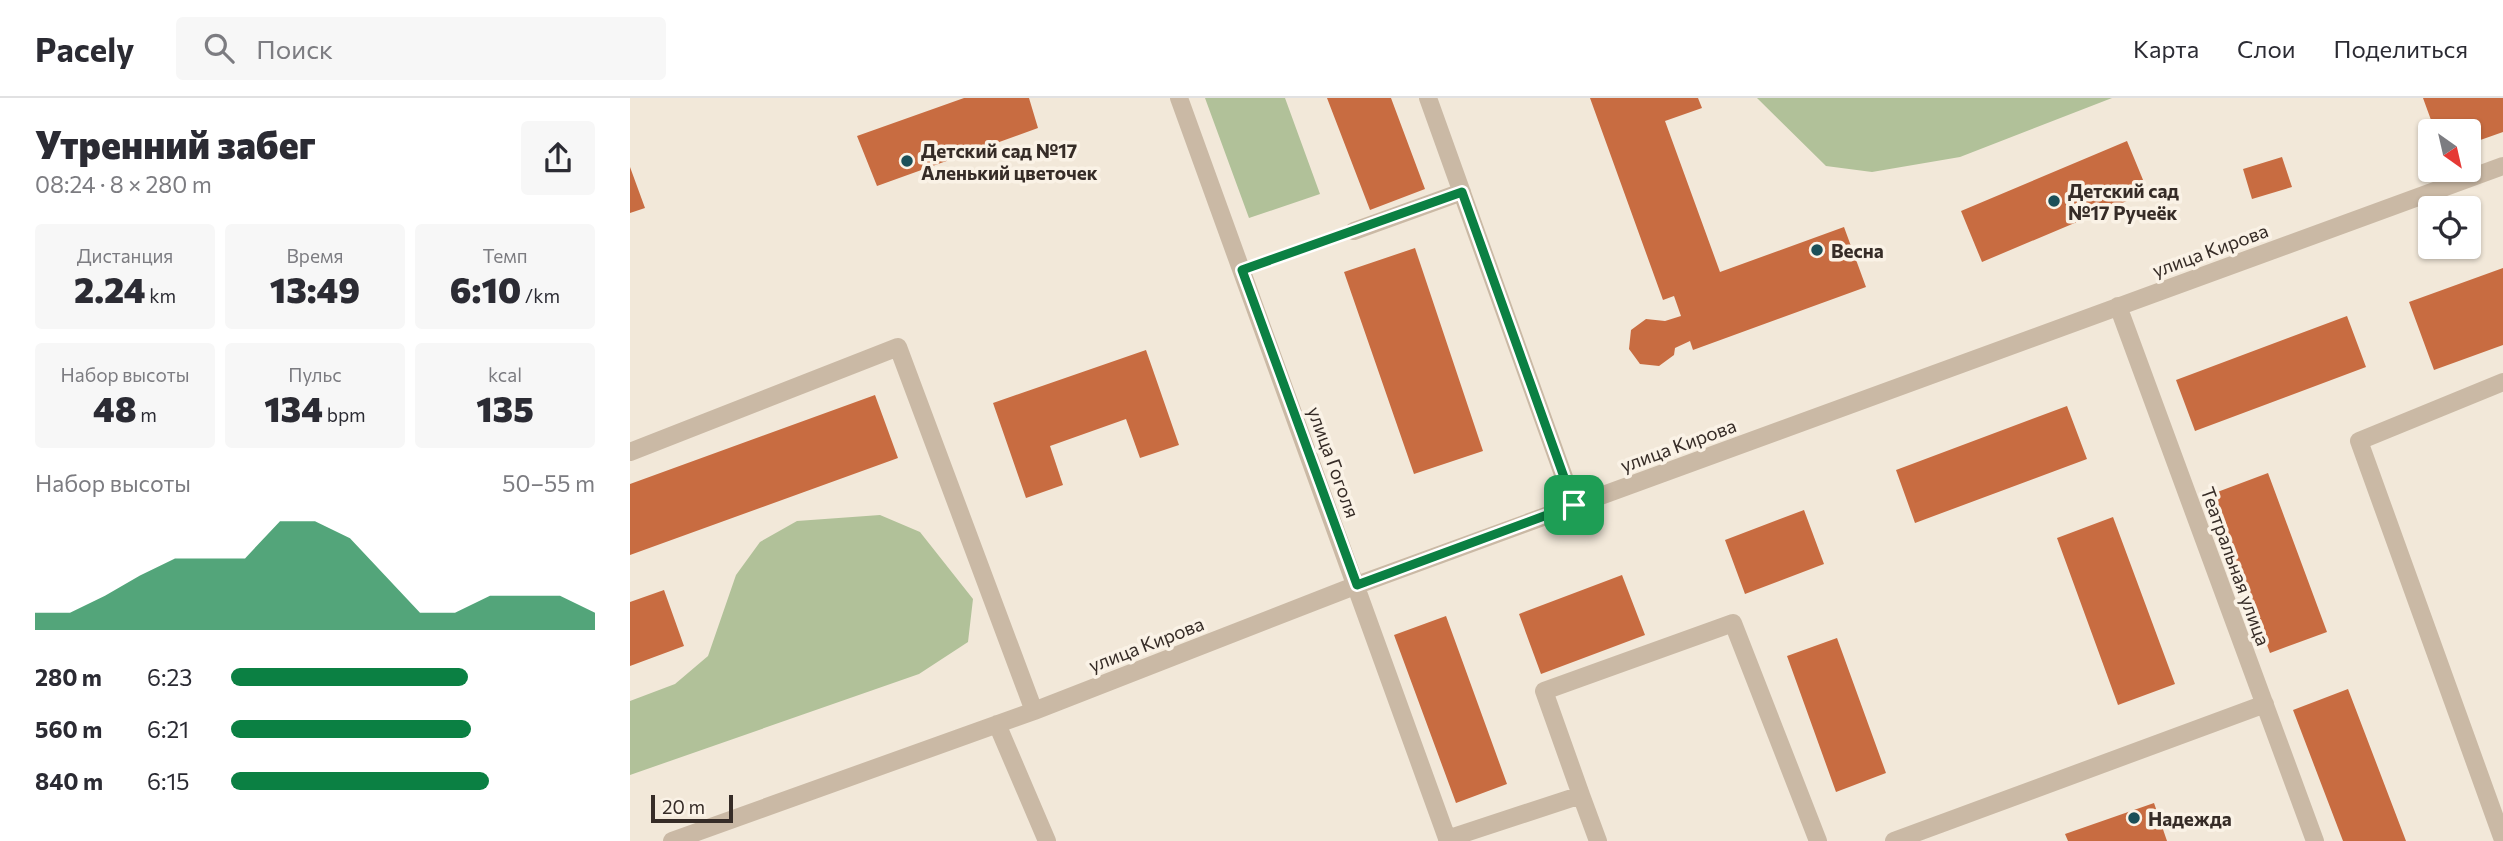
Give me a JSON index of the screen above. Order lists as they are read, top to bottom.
{
  "streets": {
    "street": ["улица Кирова", "улица Гоголя", "Театральная улица"]
  },
  "crossings": [
    ["улица Кирова", "улица Гоголя"],
    ["улица Кирова", "Театральная улица"]
  ],
  "places": [
    "Детский сад №17 Аленький цветочек",
    "Детский сад №17 Ручеёк",
    "Весна",
    "Надежда"
  ],
  "scale_bar": "20 m",
  "north": "bottom right",
  "page": {
    "header": "Pacely",
    "search": "Поиск",
    "nav": ["Карта", "Слои", "Поделиться"],
    "heading": ["Утренний забег", "08:24 · 8 × 280 m"],
    "stats": [
      ["Дистанция", "2.24 km"],
      ["Время", "13:49"],
      ["Темп", "6:10 /km"],
      ["Набор высоты", "48 m"],
      ["Пульс", "134 bpm"],
      ["kcal", "135"]
    ],
    "chart": ["Набор высоты", "50–55 m"],
    "list": [
      {
        "name": "280 m",
        "note": "6:23"
      },
      {
        "name": "560 m",
        "note": "6:21"
      },
      {
        "name": "840 m",
        "note": "6:15"
      }
    ],
    "scale": "20 m"
  }
}
